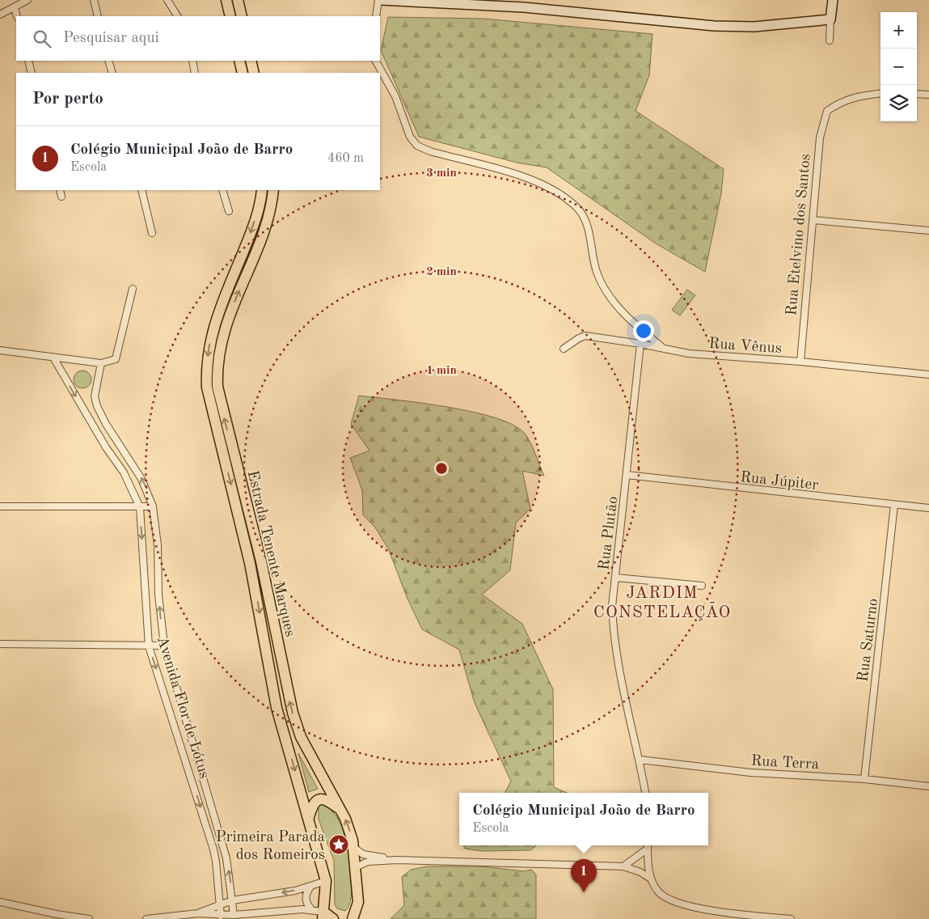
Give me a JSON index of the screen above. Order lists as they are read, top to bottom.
{
  "streets": {
    "main road": ["Estrada Tenente Marques"],
    "street": [
      "Rua Etelvino dos Santos",
      "Rua Vênus",
      "Rua Júpiter",
      "Rua Plutão",
      "Rua Saturno",
      "Avenida Flor de Lótus",
      "Rua Terra"
    ]
  },
  "crossings": [
    ["Rua Etelvino dos Santos", "Rua Vênus"],
    ["Rua Vênus", "Rua Plutão"],
    ["Rua Júpiter", "Rua Plutão"],
    ["Rua Júpiter", "Rua Saturno"],
    ["Rua Plutão", "Rua Terra"],
    ["Rua Saturno", "Rua Terra"]
  ],
  "districts": ["JARDIM CONSTELAÇÃO"],
  "places": {
    "place": ["Primeira Parada dos Romeiros"]
  },
  "page": {
    "map_buttons": ["+", "−"],
    "search": "Pesquisar aqui",
    "heading": "Por perto",
    "list": [
      {
        "mark": "1",
        "name": "Colégio Municipal João de Barro",
        "note": "Escola",
        "value": "460 m"
      }
    ],
    "popup": ["Colégio Municipal João de Barro", "Escola"],
    "pins": "1"
  },
  "rings": ["3 min", "2 min", "1 min"]
}
